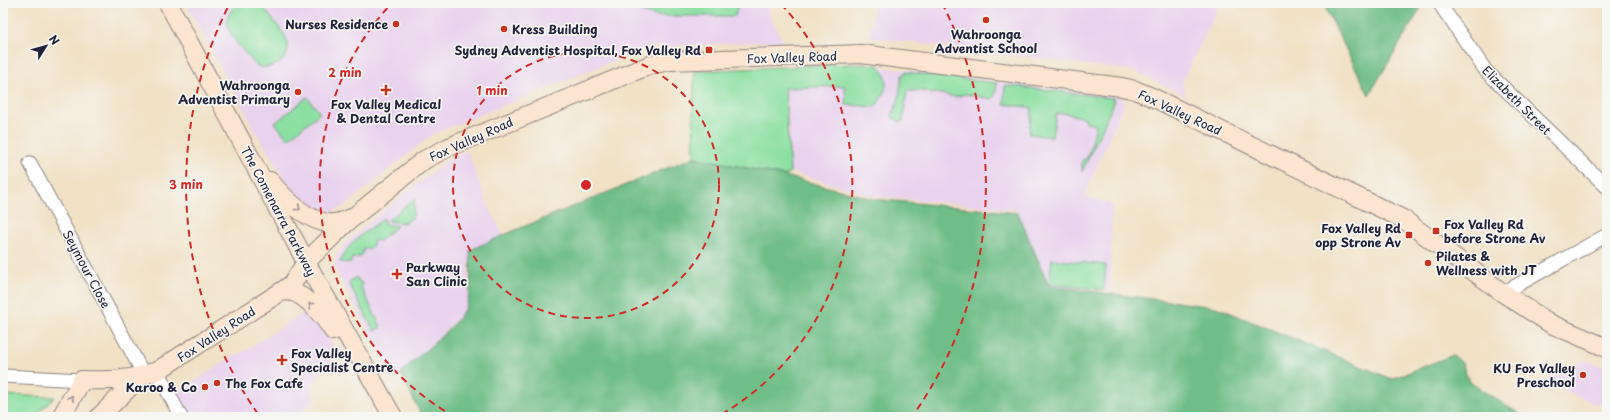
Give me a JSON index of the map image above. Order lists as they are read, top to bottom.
{
  "streets": {
    "main road": ["Fox Valley Road", "The Comenarra Parkway"],
    "street": ["Elizabeth Street", "Seymour Close"]
  },
  "crossings": [
    ["Fox Valley Road", "The Comenarra Parkway"],
    ["Fox Valley Road", "Seymour Close"]
  ],
  "places": {
    "other": [
      "Wahroonga Adventist School",
      "Nurses Residence",
      "Kress Building",
      "Wahroonga Adventist Primary",
      "Pilates & Wellness with JT",
      "KU Fox Valley Preschool",
      "The Fox Cafe",
      "Karoo & Co"
    ],
    "transit": ["Sydney Adventist Hospital, Fox Valley Rd", "Fox Valley Rd before Strone Av", "Fox Valley Rd opp Strone Av"],
    "health": ["Fox Valley Medical & Dental Centre", "Parkway San Clinic", "Fox Valley Specialist Centre"]
  },
  "north": "top right",
  "rings": ["2 min", "1 min", "3 min"]
}
